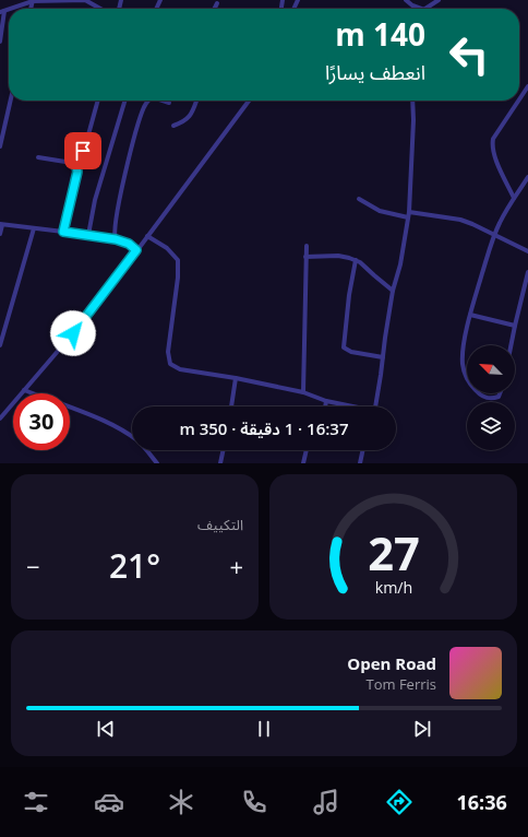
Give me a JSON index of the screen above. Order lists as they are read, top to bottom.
{
  "north": "top left",
  "page": {
    "turn": ["140 m", "انعطف يسارًا"],
    "limit": "30",
    "trip": "16:37 · 1 دقيقة · 350 m",
    "tile": "التكييف",
    "heat": ["−", "21°", "+"],
    "song": ["Open Road", "Tom Ferris"],
    "tabs": "16:36",
    "gauge": ["27", "km/h"]
  }
}
